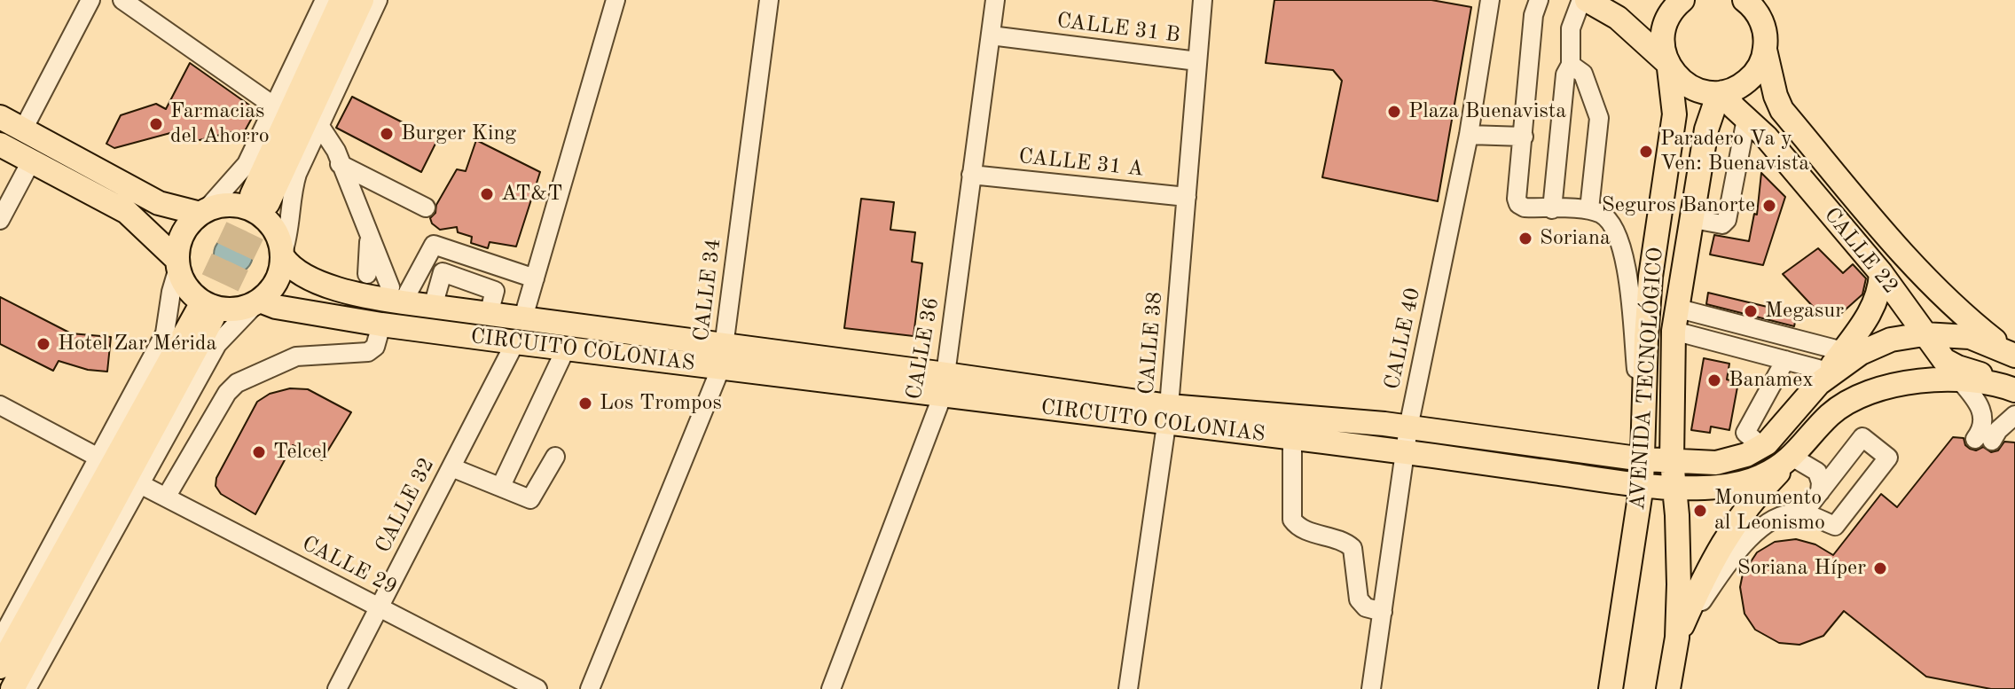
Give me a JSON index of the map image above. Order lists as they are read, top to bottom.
{
  "streets": {
    "main road": ["CALLE 22", "CIRCUITO COLONIAS", "AVENIDA TECNOLÓGICO"],
    "street": [
      "CALLE 31 B",
      "CALLE 31 A",
      "CALLE 34",
      "CALLE 40",
      "CALLE 38",
      "CALLE 36",
      "CALLE 32",
      "CALLE 29"
    ]
  },
  "crossings": [
    ["CALLE 31 B", "CALLE 38"],
    ["CALLE 31 B", "CALLE 36"],
    ["CALLE 31 A", "CALLE 38"],
    ["CALLE 31 A", "CALLE 36"],
    ["CALLE 22", "CIRCUITO COLONIAS"],
    ["CALLE 22", "AVENIDA TECNOLÓGICO"],
    ["CALLE 34", "CIRCUITO COLONIAS"],
    ["CALLE 40", "CIRCUITO COLONIAS"],
    ["CALLE 38", "CIRCUITO COLONIAS"],
    ["CALLE 36", "CIRCUITO COLONIAS"],
    ["CIRCUITO COLONIAS", "AVENIDA TECNOLÓGICO"],
    ["CIRCUITO COLONIAS", "CALLE 32"],
    ["CALLE 32", "CALLE 29"]
  ],
  "places": [
    "Plaza Buenavista",
    "Farmacias del Ahorro",
    "Burger King",
    "Paradero Va y Ven: Buenavista",
    "AT&T",
    "Seguros Banorte",
    "Soriana",
    "Megasur",
    "Hotel Zar Mérida",
    "Banamex",
    "Los Trompos",
    "Telcel",
    "Monumento al Leonismo",
    "Soriana Híper"
  ]
}
